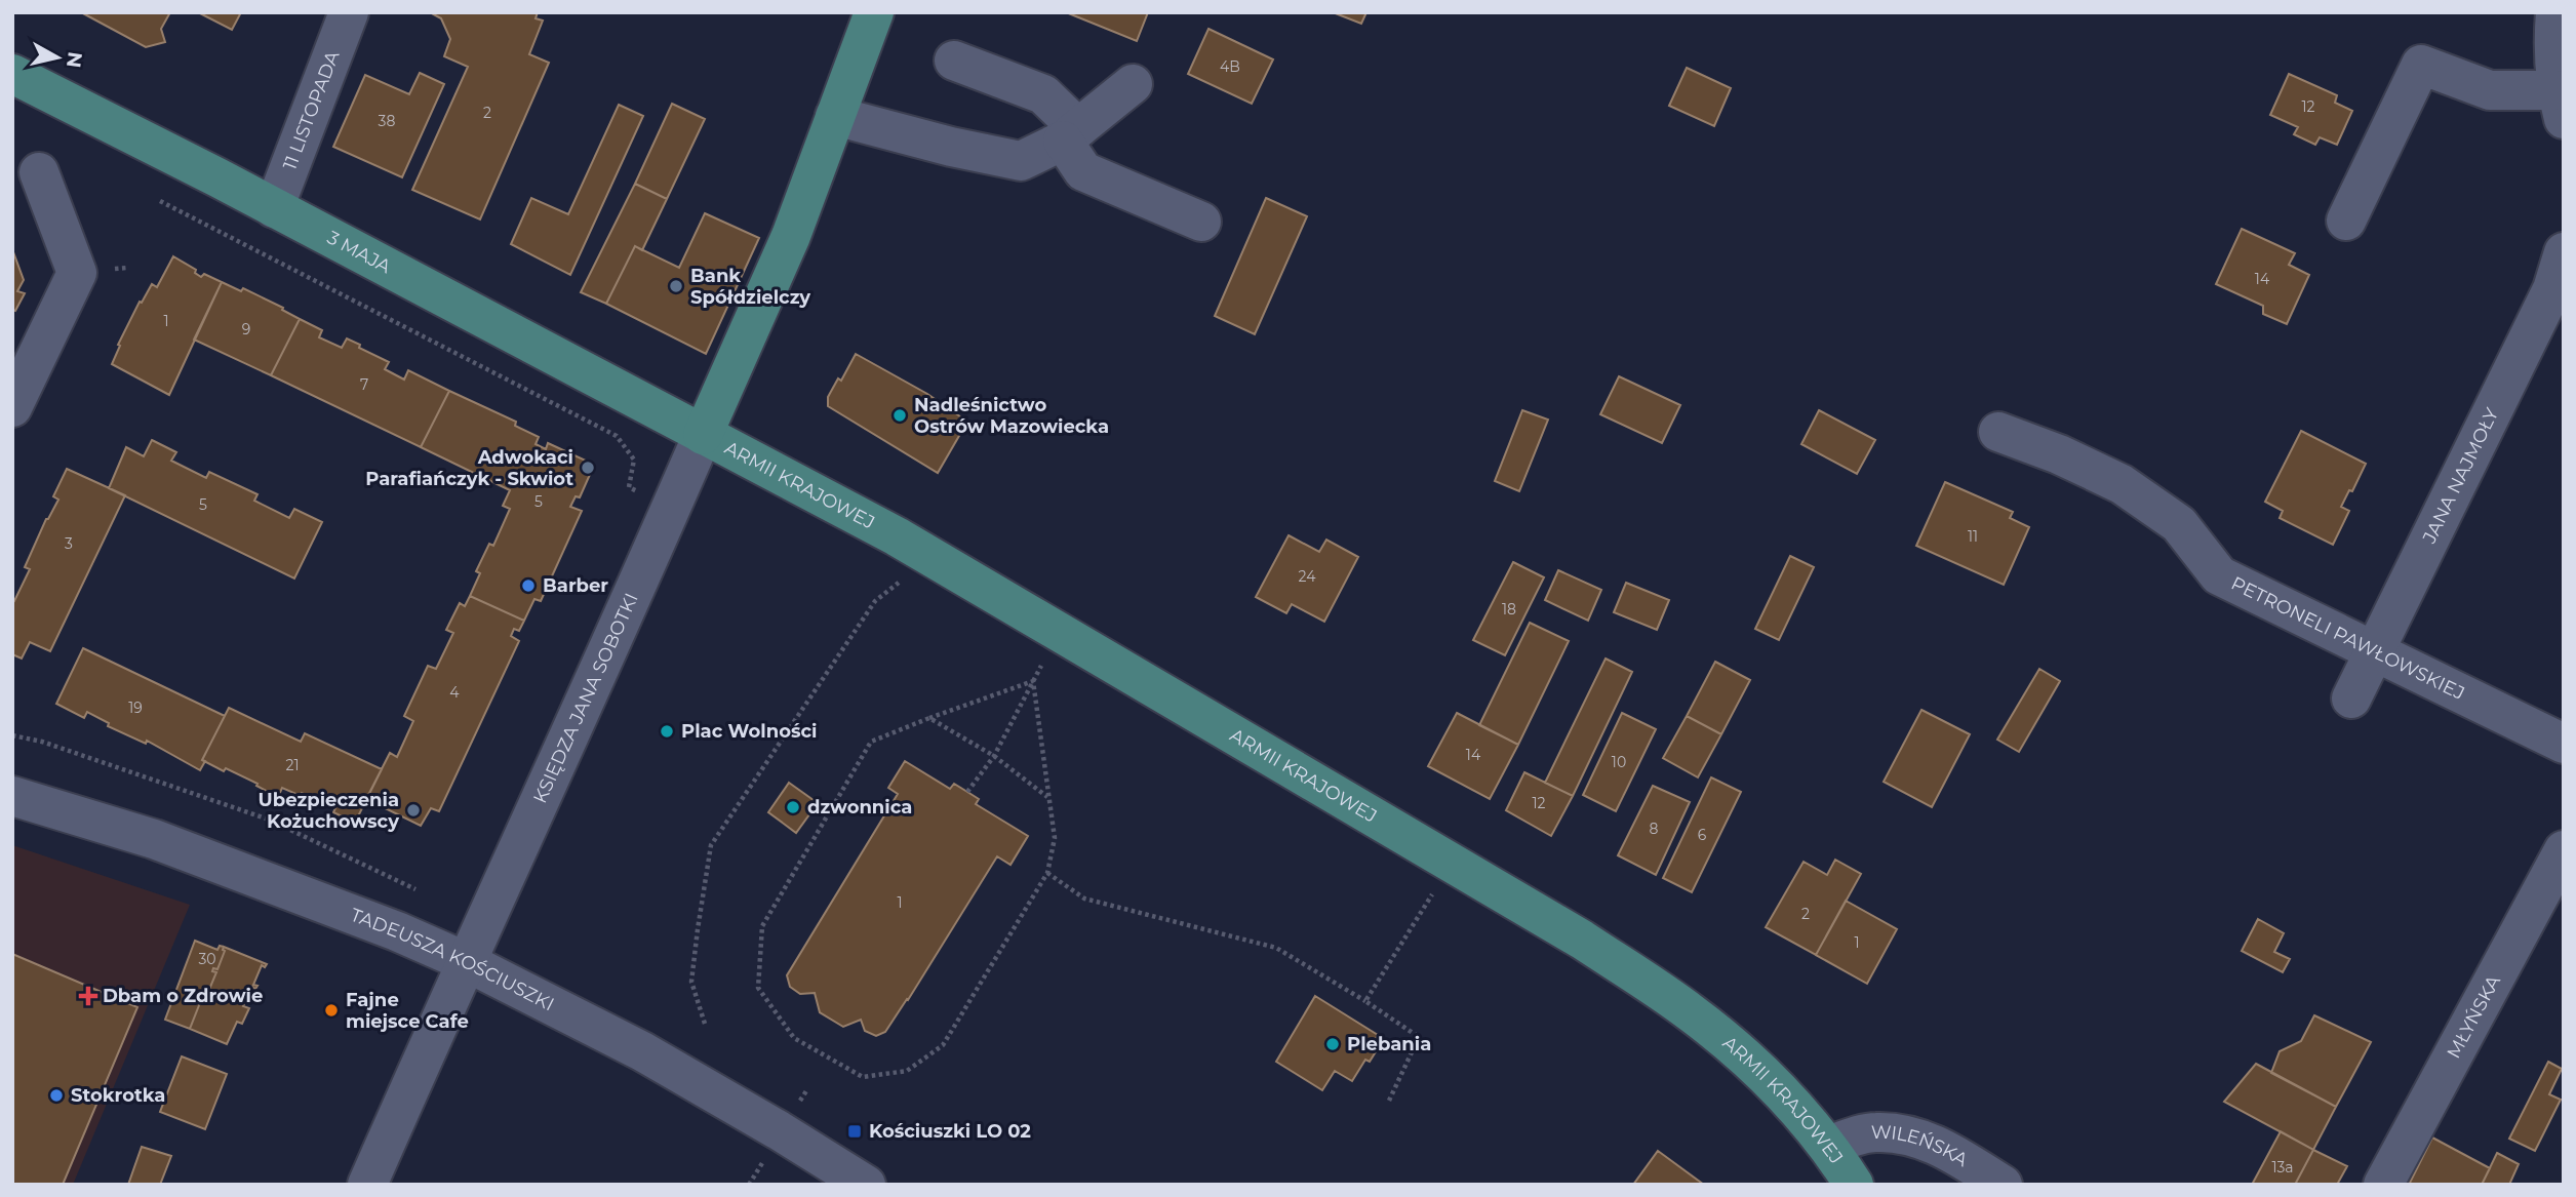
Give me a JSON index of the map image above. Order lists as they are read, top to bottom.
{
  "streets": {
    "main road": ["3 MAJA", "ARMII KRAJOWEJ"],
    "street": [
      "11 LISTOPADA",
      "JANA NAJMOŁY",
      "PETRONELI PAWŁOWSKIEJ",
      "KSIĘDZA JANA SOBOTKI",
      "TADEUSZA KOŚCIUSZKI",
      "MŁYŃSKA",
      "WILEŃSKA"
    ]
  },
  "crossings": [
    ["11 LISTOPADA", "3 MAJA"],
    ["3 MAJA", "ARMII KRAJOWEJ"],
    ["3 MAJA", "KSIĘDZA JANA SOBOTKI"],
    ["JANA NAJMOŁY", "PETRONELI PAWŁOWSKIEJ"],
    ["ARMII KRAJOWEJ", "KSIĘDZA JANA SOBOTKI"],
    ["ARMII KRAJOWEJ", "WILEŃSKA"],
    ["KSIĘDZA JANA SOBOTKI", "TADEUSZA KOŚCIUSZKI"]
  ],
  "places": {
    "other": [
      "Bank Spółdzielczy",
      "Nadleśnictwo Ostrów Mazowiecka",
      "Adwokaci Parafiańczyk - Skwiot",
      "Barber",
      "Plac Wolności",
      "dzwonnica",
      "Ubezpieczenia Kożuchowscy",
      "Fajne miejsce Cafe",
      "Plebania",
      "Stokrotka"
    ],
    "health": ["Dbam o Zdrowie"],
    "transit": ["Kościuszki LO 02"]
  },
  "house_numbers": [
    "4B",
    "12",
    "2",
    "38",
    "14",
    "1",
    "9",
    "7",
    "5",
    "5",
    "11",
    "3",
    "24",
    "18",
    "4",
    "19",
    "14",
    "10",
    "21",
    "12",
    "8",
    "6",
    "1",
    "2",
    "1",
    "30",
    "13a"
  ],
  "north": "right"
}
